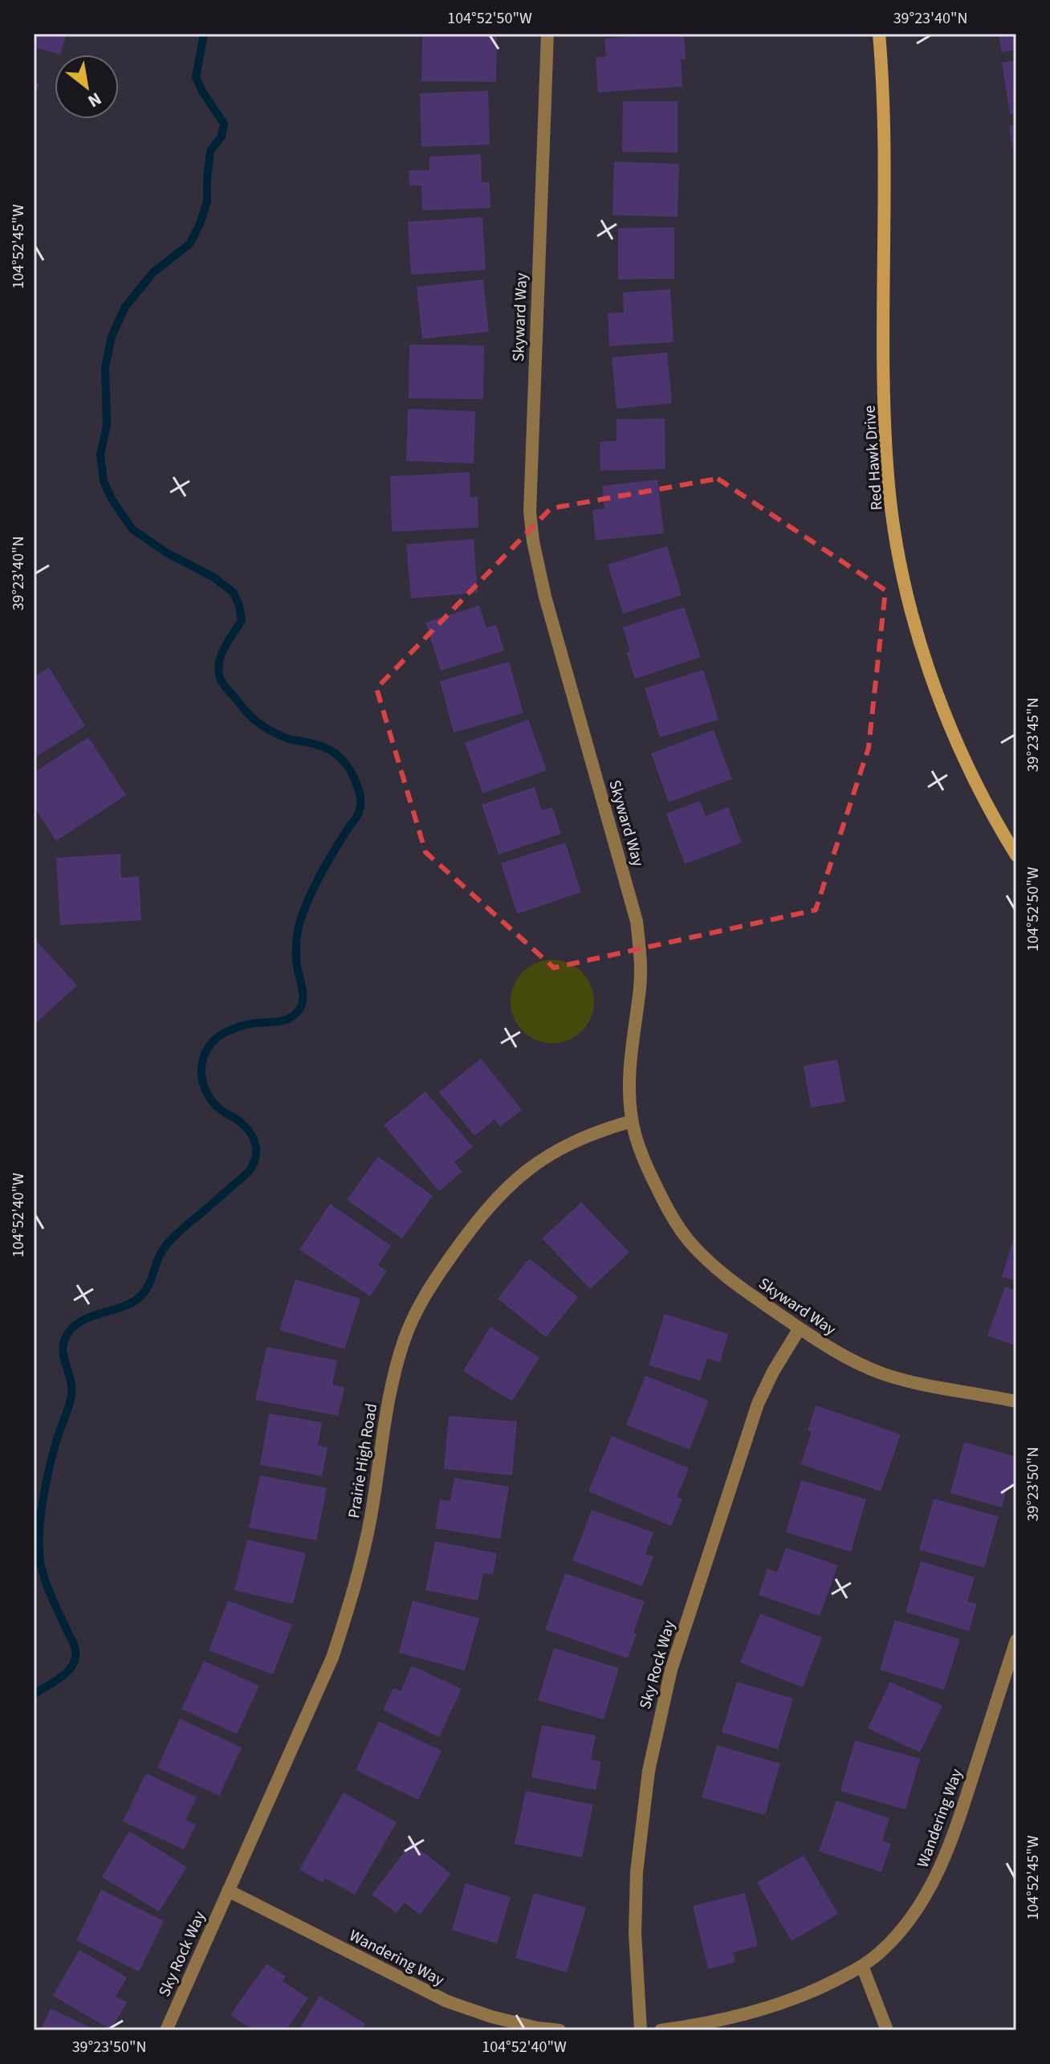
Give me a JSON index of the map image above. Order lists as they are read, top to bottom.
{
  "streets": {
    "street": [
      "Skyward Way",
      "Red Hawk Drive",
      "Prairie High Road",
      "Sky Rock Way",
      "Wandering Way"
    ]
  },
  "crossings": [
    ["Skyward Way", "Prairie High Road"],
    ["Skyward Way", "Sky Rock Way"],
    ["Prairie High Road", "Sky Rock Way"],
    ["Prairie High Road", "Wandering Way"],
    ["Sky Rock Way", "Wandering Way"]
  ],
  "north": "bottom right",
  "coordinates": [
    "104°52'50\"W",
    "39°23'40\"N",
    "104°52'45\"W",
    "39°23'45\"N",
    "104°52'40\"W",
    "39°23'50\"N"
  ]
}
